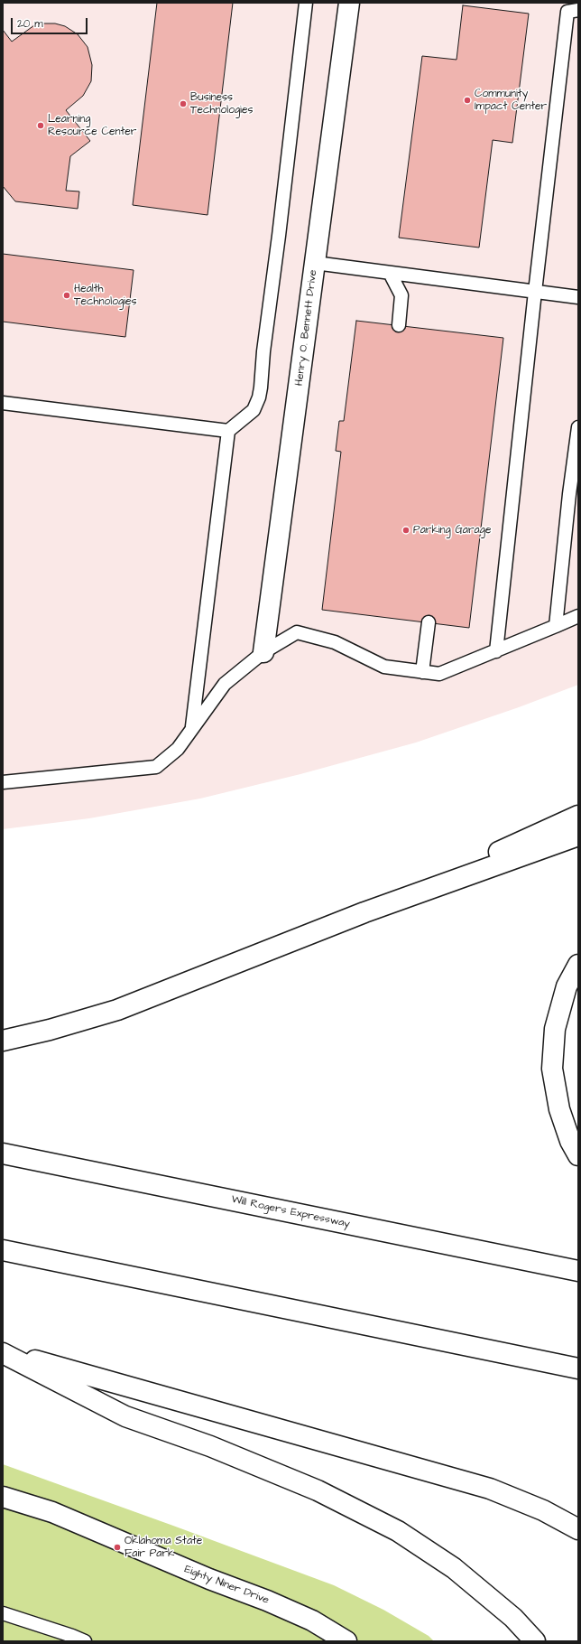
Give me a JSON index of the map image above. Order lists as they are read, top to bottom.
{
  "streets": {
    "main road": ["Henry O. Bennett Drive", "Will Rogers Expressway", "Eighty Niner Drive"]
  },
  "places": [
    "Community Impact Center",
    "Business Technologies",
    "Learning Resource Center",
    "Health Technologies",
    "Parking Garage",
    "Oklahoma State Fair Park"
  ],
  "scale_bar": "20 m"
}
